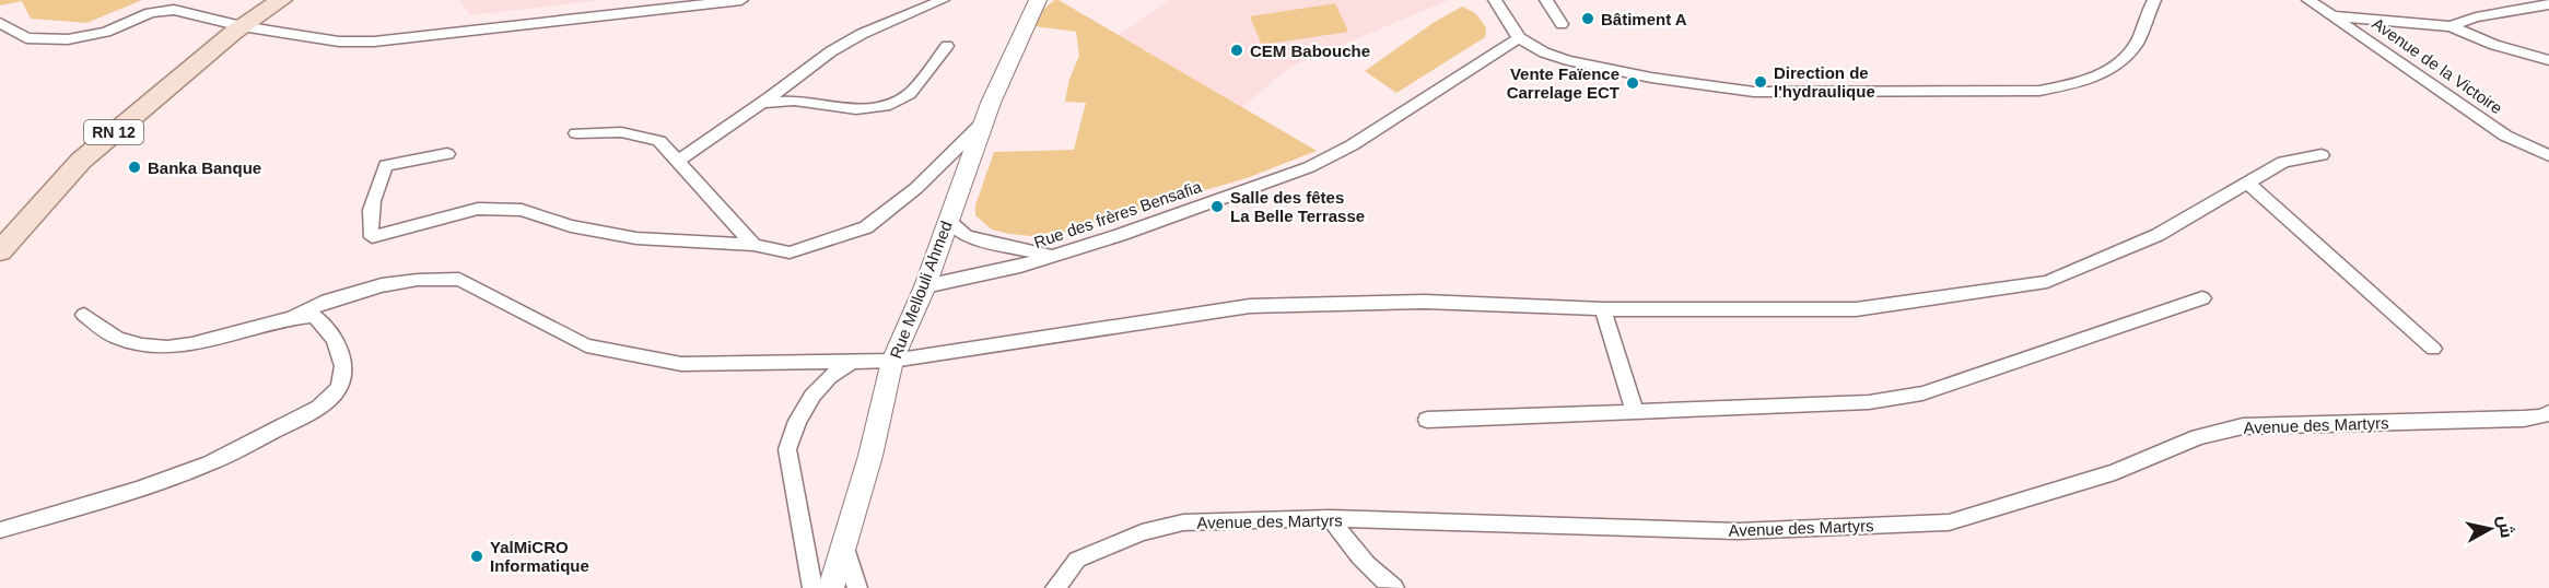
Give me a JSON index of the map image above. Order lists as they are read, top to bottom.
{
  "streets": {
    "main road": ["RN 12"],
    "street": [
      "Avenue de la Victoire",
      "Rue des frères Bensafia",
      "Rue Mellouli Ahmed",
      "Avenue des Martyrs"
    ]
  },
  "crossings": [
    ["Rue des frères Bensafia", "Rue Mellouli Ahmed"]
  ],
  "places": [
    "Bâtiment A",
    "CEM Babouche",
    "Direction de l'hydraulique",
    "Vente Faïence Carrelage ECT",
    "Banka Banque",
    "Salle des fêtes La Belle Terrasse",
    "YalMiCRO Informatique"
  ],
  "north": "right"
}
